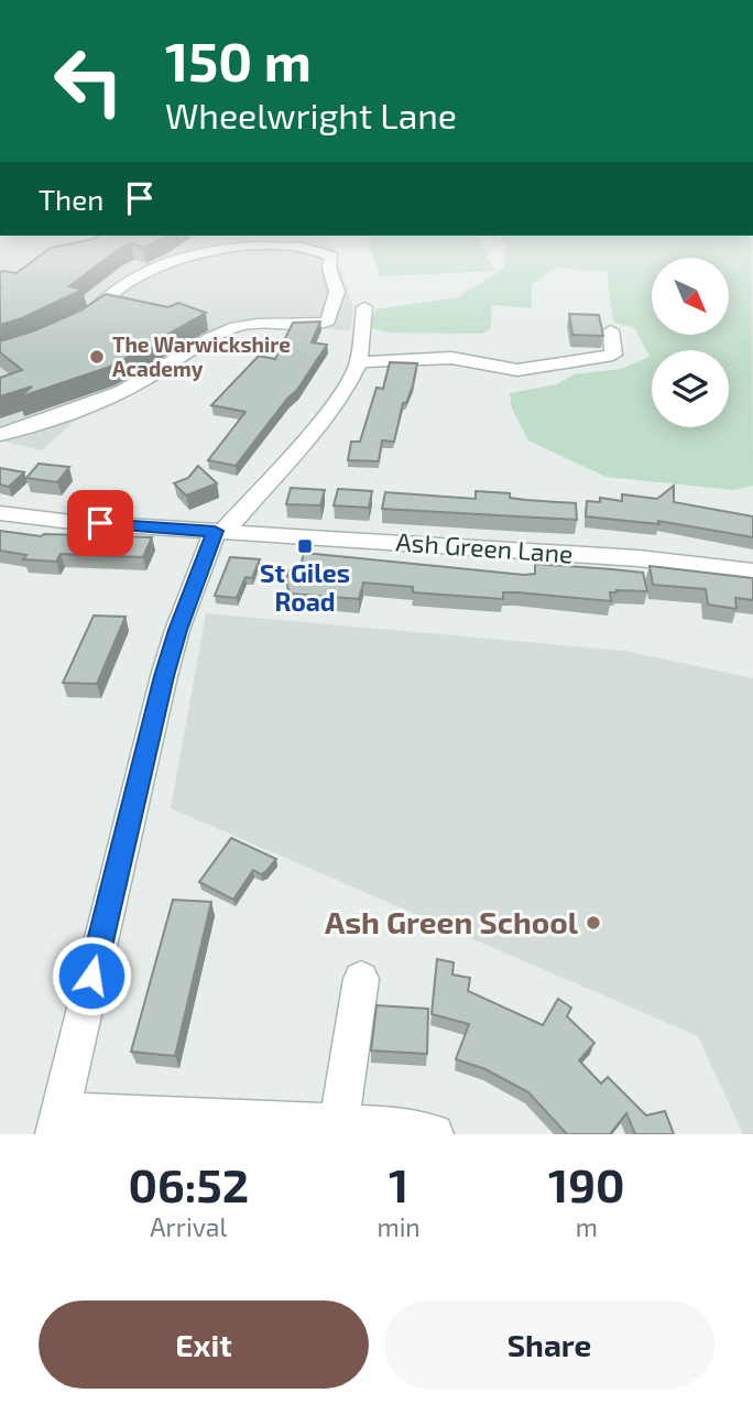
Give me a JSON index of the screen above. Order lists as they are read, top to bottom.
{
  "streets": {
    "street": ["Ash Green Lane"]
  },
  "places": {
    "other": ["The Warwickshire Academy", "Ash Green School"],
    "transit": ["St Giles Road"]
  },
  "north": "bottom right",
  "page": {
    "turn": ["150 m", "Wheelwright Lane"],
    "then": "Then",
    "eta": [
      "06:52",
      "Arrival",
      "1",
      "min",
      "190",
      "m"
    ],
    "buttons": ["Exit", "Share"]
  }
}
